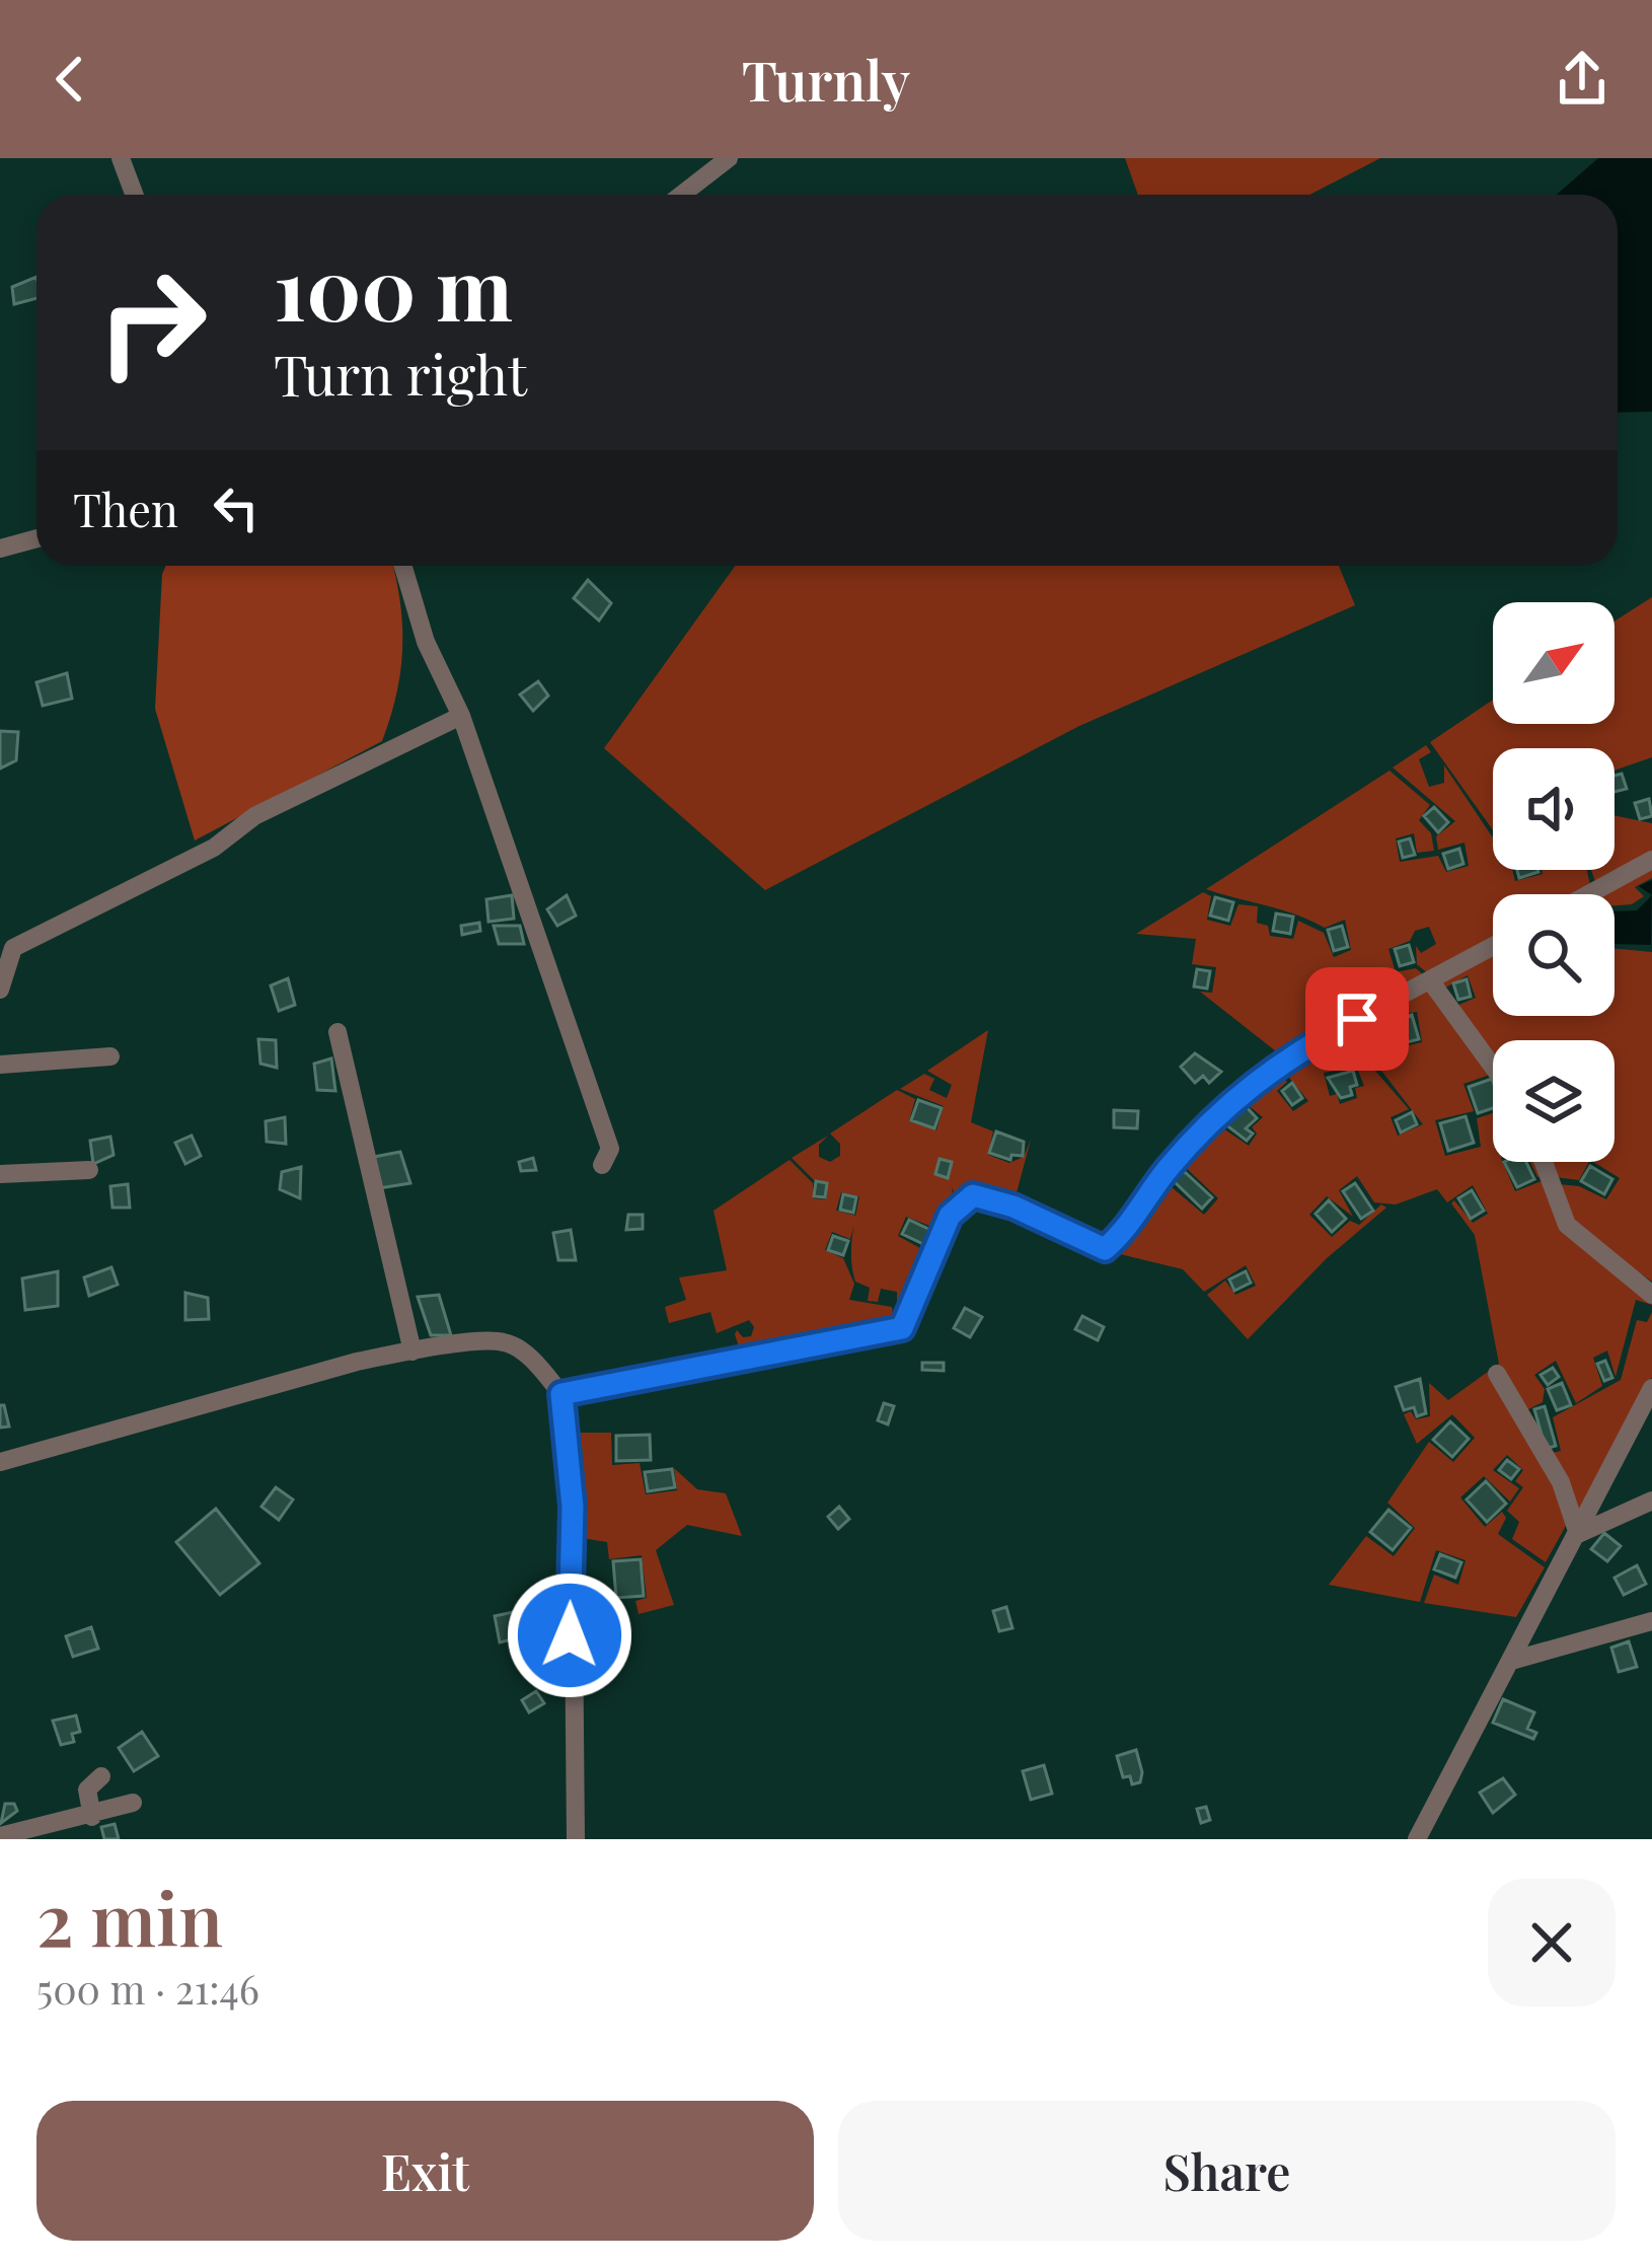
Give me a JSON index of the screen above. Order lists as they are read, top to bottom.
{
  "north": "top right",
  "page": {
    "header": "Turnly",
    "turn": ["100 m", "Turn right"],
    "then": "Then",
    "heading": ["2 min", "500 m · 21:46"],
    "buttons": ["Exit", "Share"]
  }
}
